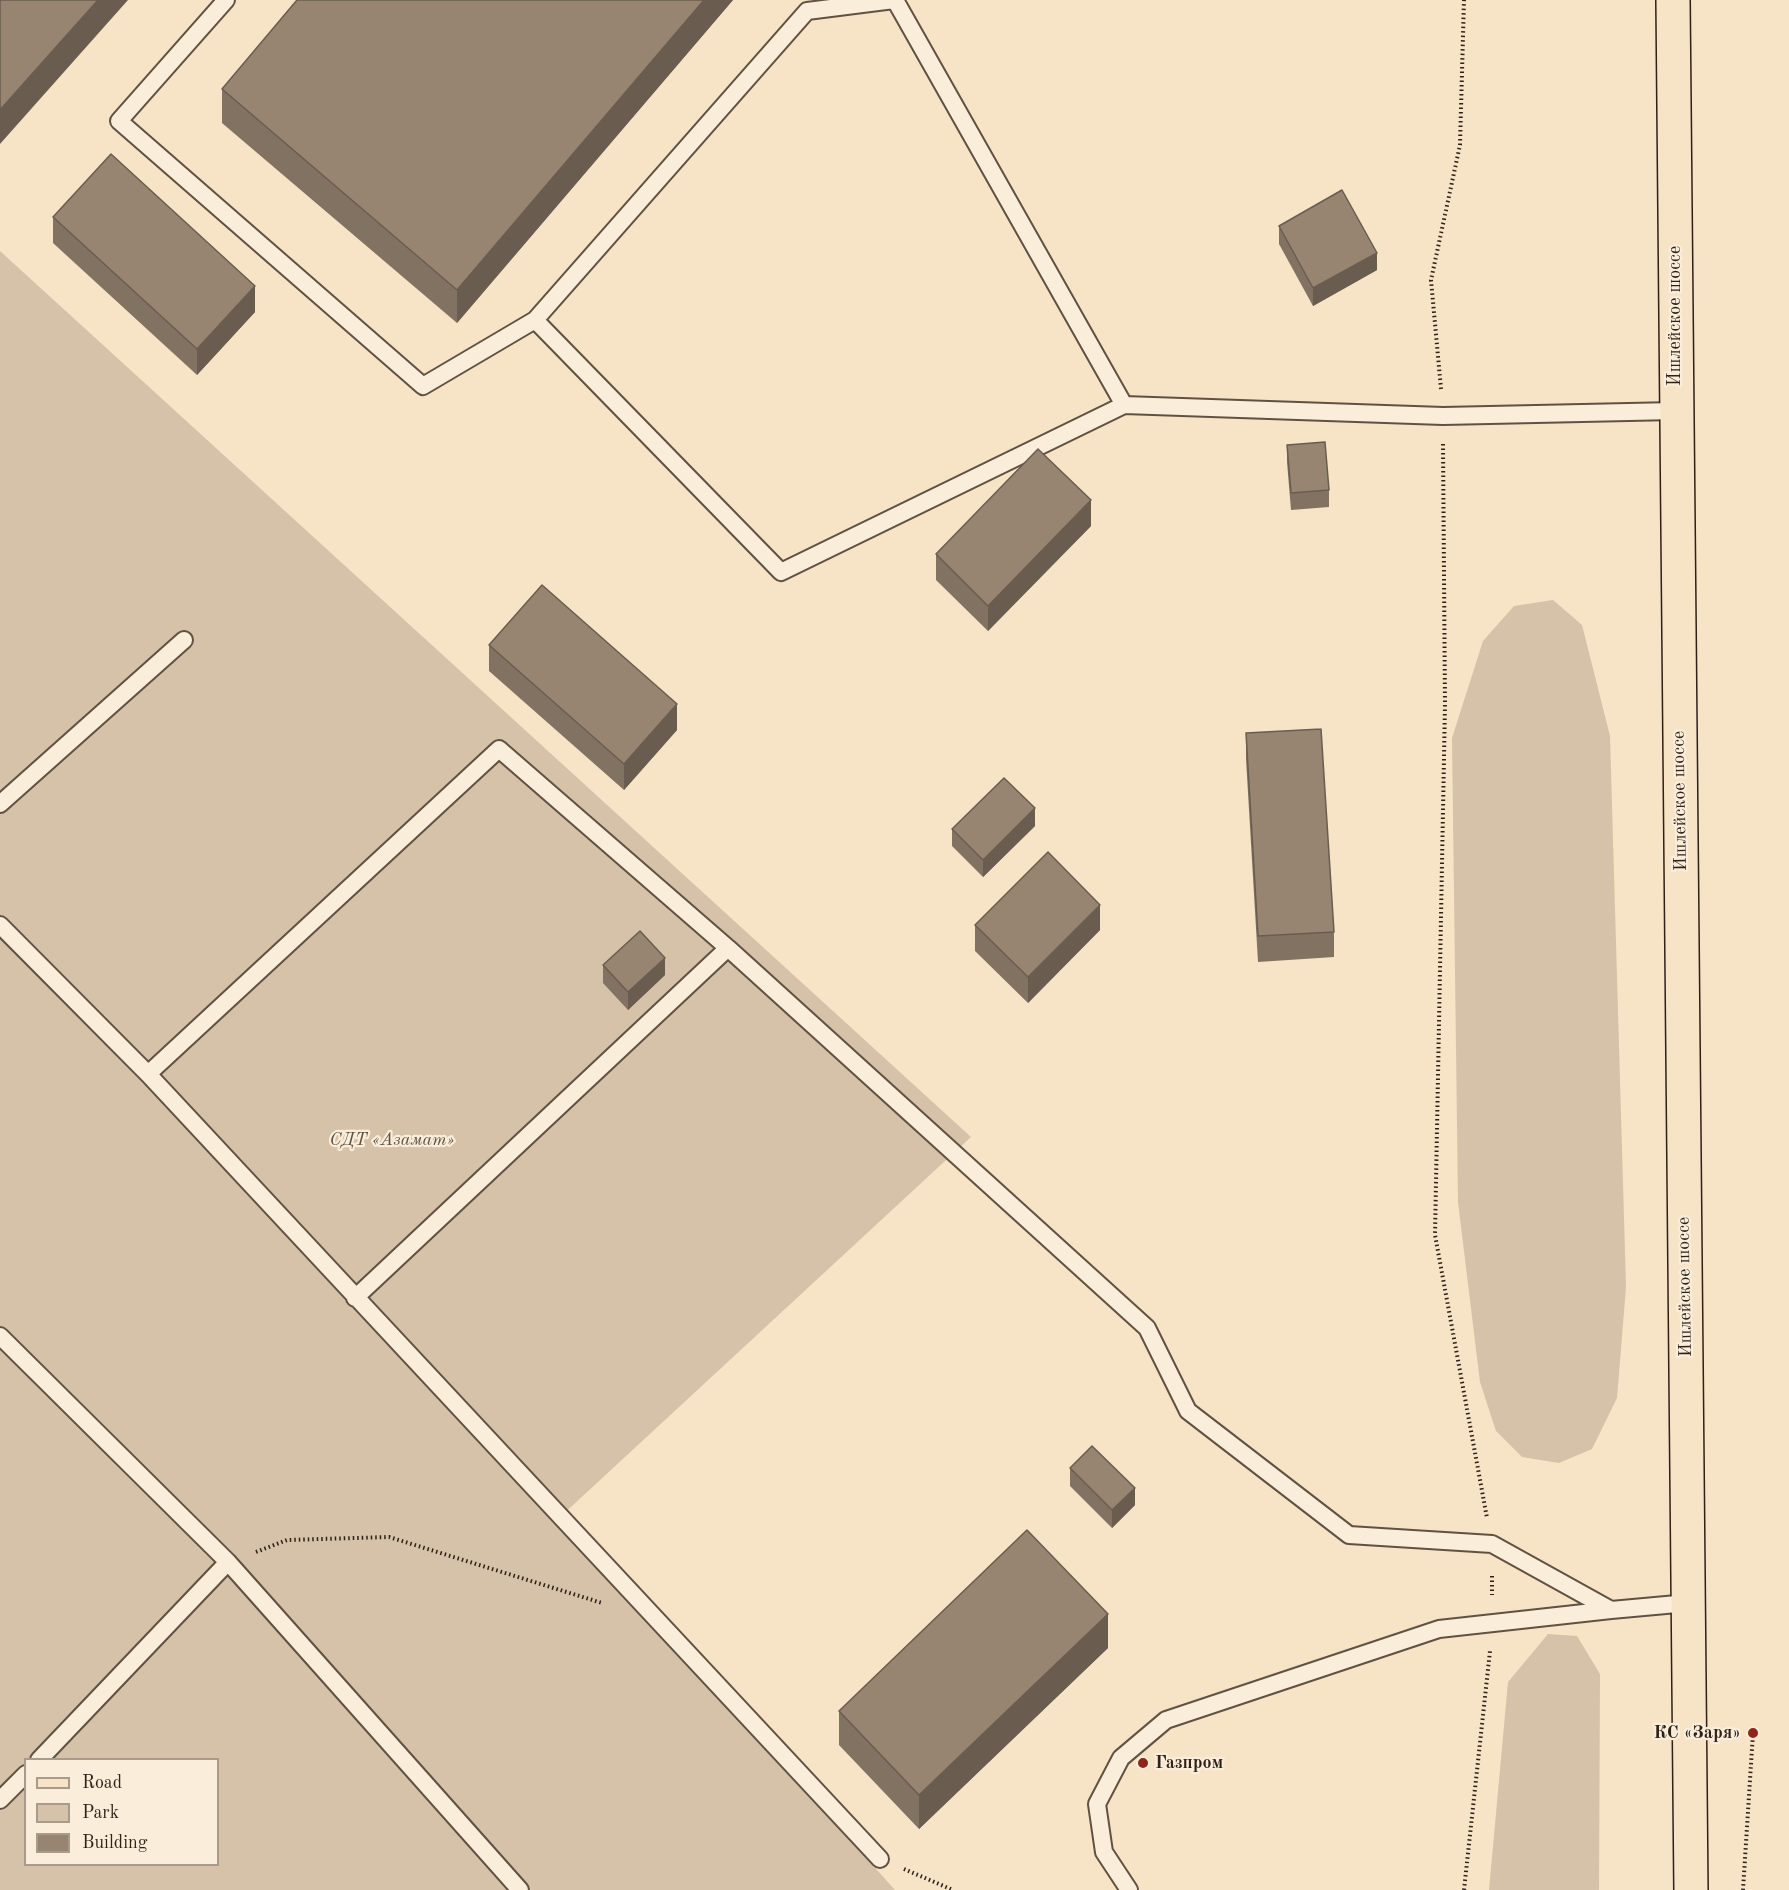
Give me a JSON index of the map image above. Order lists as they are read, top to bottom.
{
  "streets": {
    "main road": ["Ишлейское шоссе"]
  },
  "parks": ["СДТ «Азамат»"],
  "places": ["КС «Заря»", "Газпром"],
  "legend": ["Road", "Park", "Building"]
}
